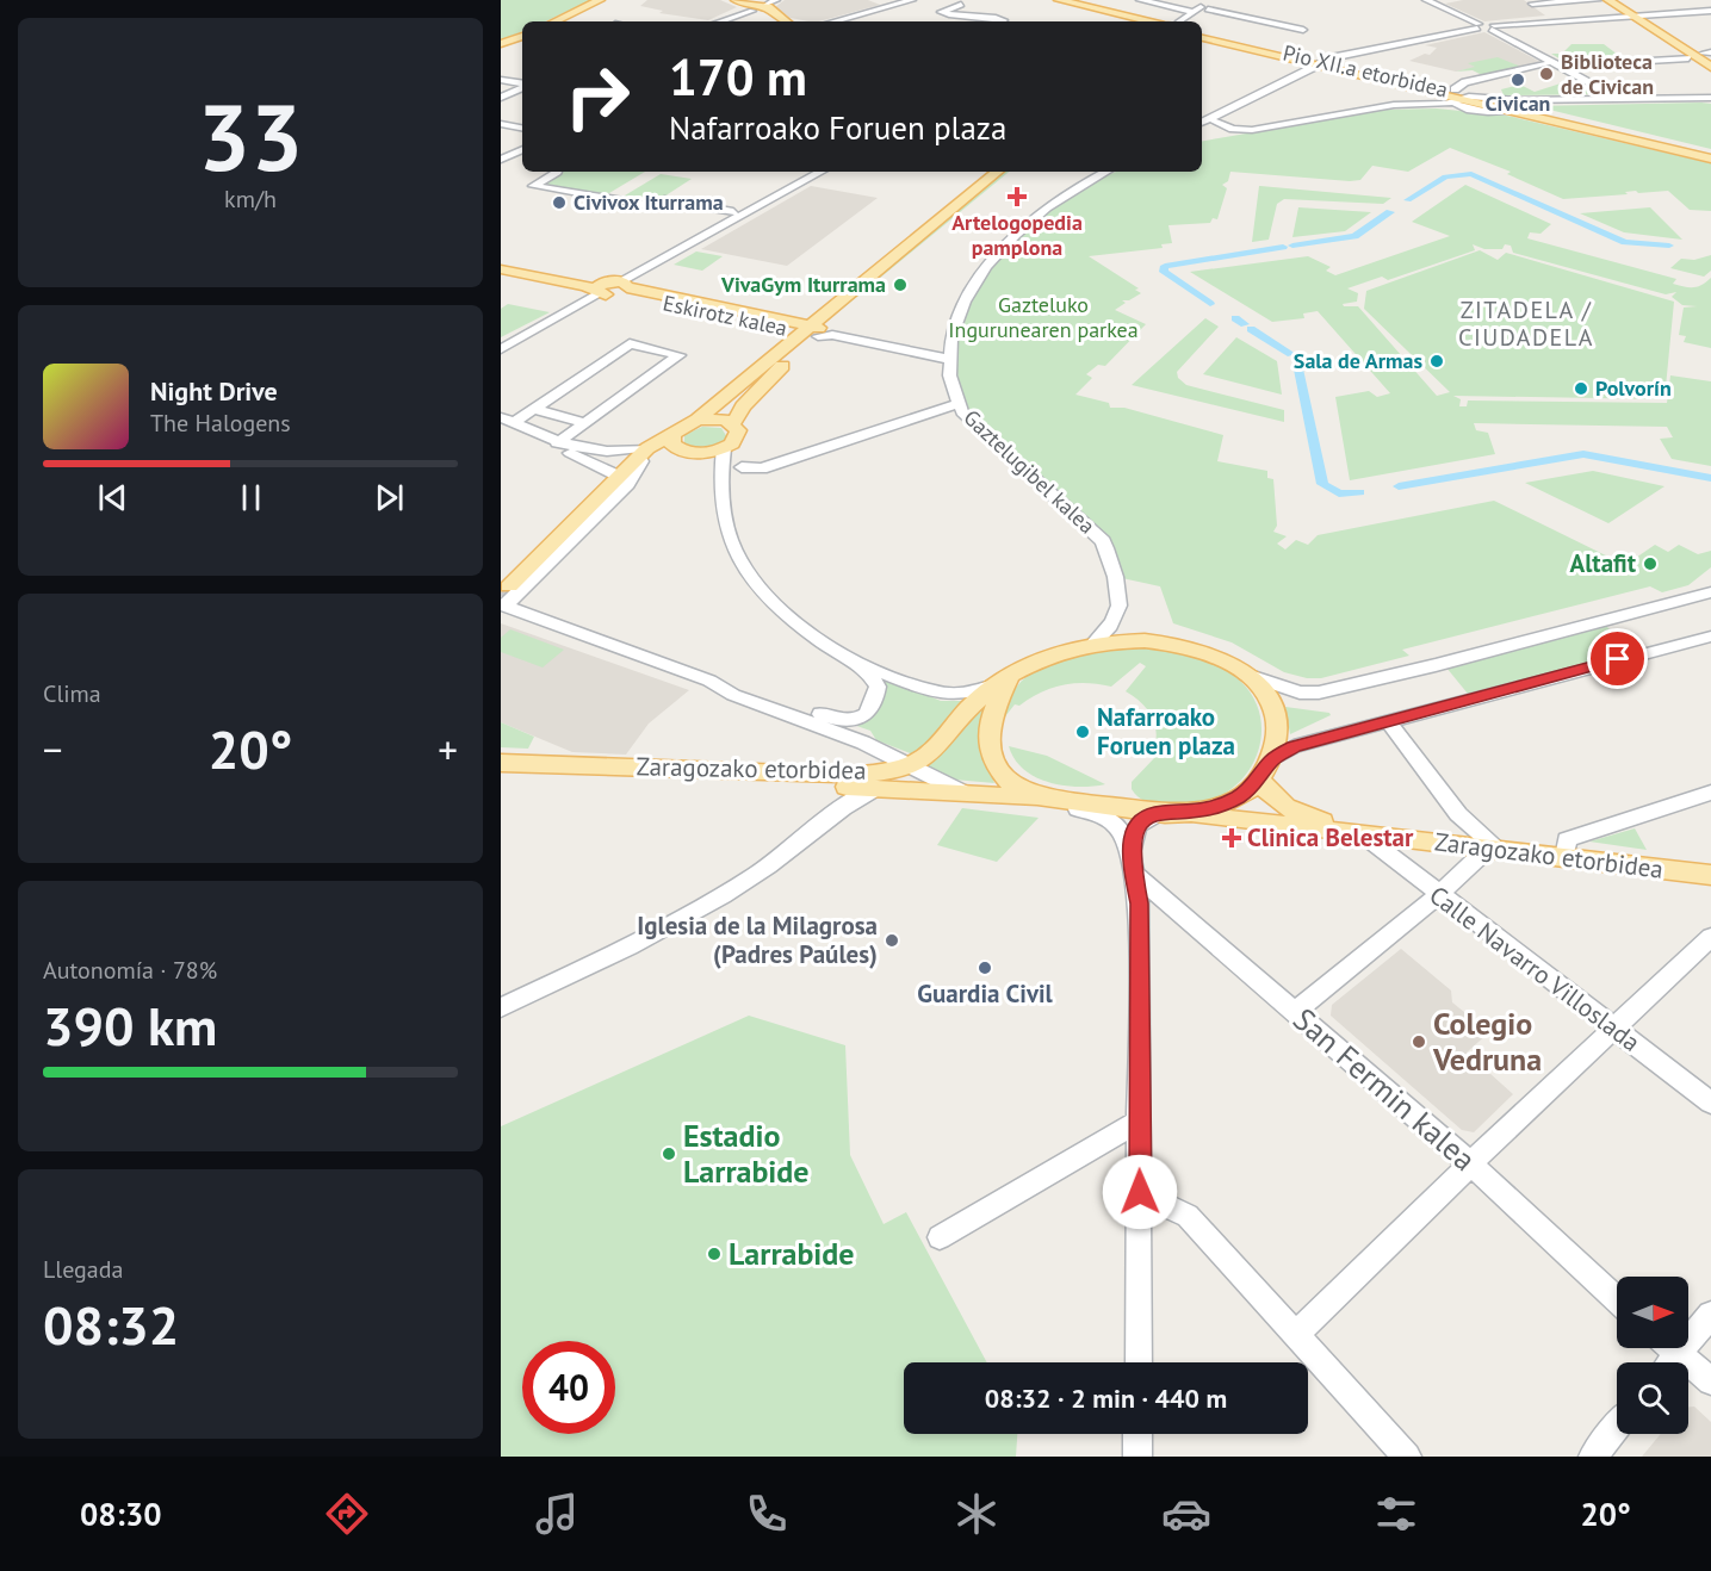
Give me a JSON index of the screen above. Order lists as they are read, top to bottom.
{
  "streets": {
    "main road": ["Pio XII.a etorbidea", "Eskirotz kalea", "Zaragozako etorbidea"],
    "street": ["Gaztelugibel kalea", "Calle Navarro Villoslada", "San Fermin kalea"]
  },
  "crossings": [
    ["Eskirotz kalea", "Gaztelugibel kalea"],
    ["Gaztelugibel kalea", "Zaragozako etorbidea"],
    ["Zaragozako etorbidea", "Calle Navarro Villoslada"]
  ],
  "districts": ["ZITADELA / CIUDADELA"],
  "parks": ["Gazteluko Ingurunearen parkea"],
  "places": {
    "other": [
      "Biblioteca de Civican",
      "Civican",
      "Civivox Iturrama",
      "VivaGym Iturrama",
      "Sala de Armas",
      "Polvorín",
      "Altafit",
      "Nafarroako Foruen plaza",
      "Iglesia de la Milagrosa (Padres Paúles)",
      "Guardia Civil",
      "Colegio Vedruna",
      "Estadio Larrabide",
      "Larrabide"
    ],
    "health": ["Artelogopedia pamplona", "Clinica Belestar"]
  },
  "north": "right",
  "page": {
    "tile": [
      ["33", "km/h"],
      "Clima",
      ["Autonomía · 78%", "390 km"],
      ["Llegada", "08:32"]
    ],
    "turn": ["170 m", "Nafarroako Foruen plaza"],
    "song": ["Night Drive", "The Halogens"],
    "heat": ["−", "20°", "+"],
    "limit": "40",
    "trip": "08:32 · 2 min · 440 m",
    "tabs": ["08:30", "20°"]
  }
}
